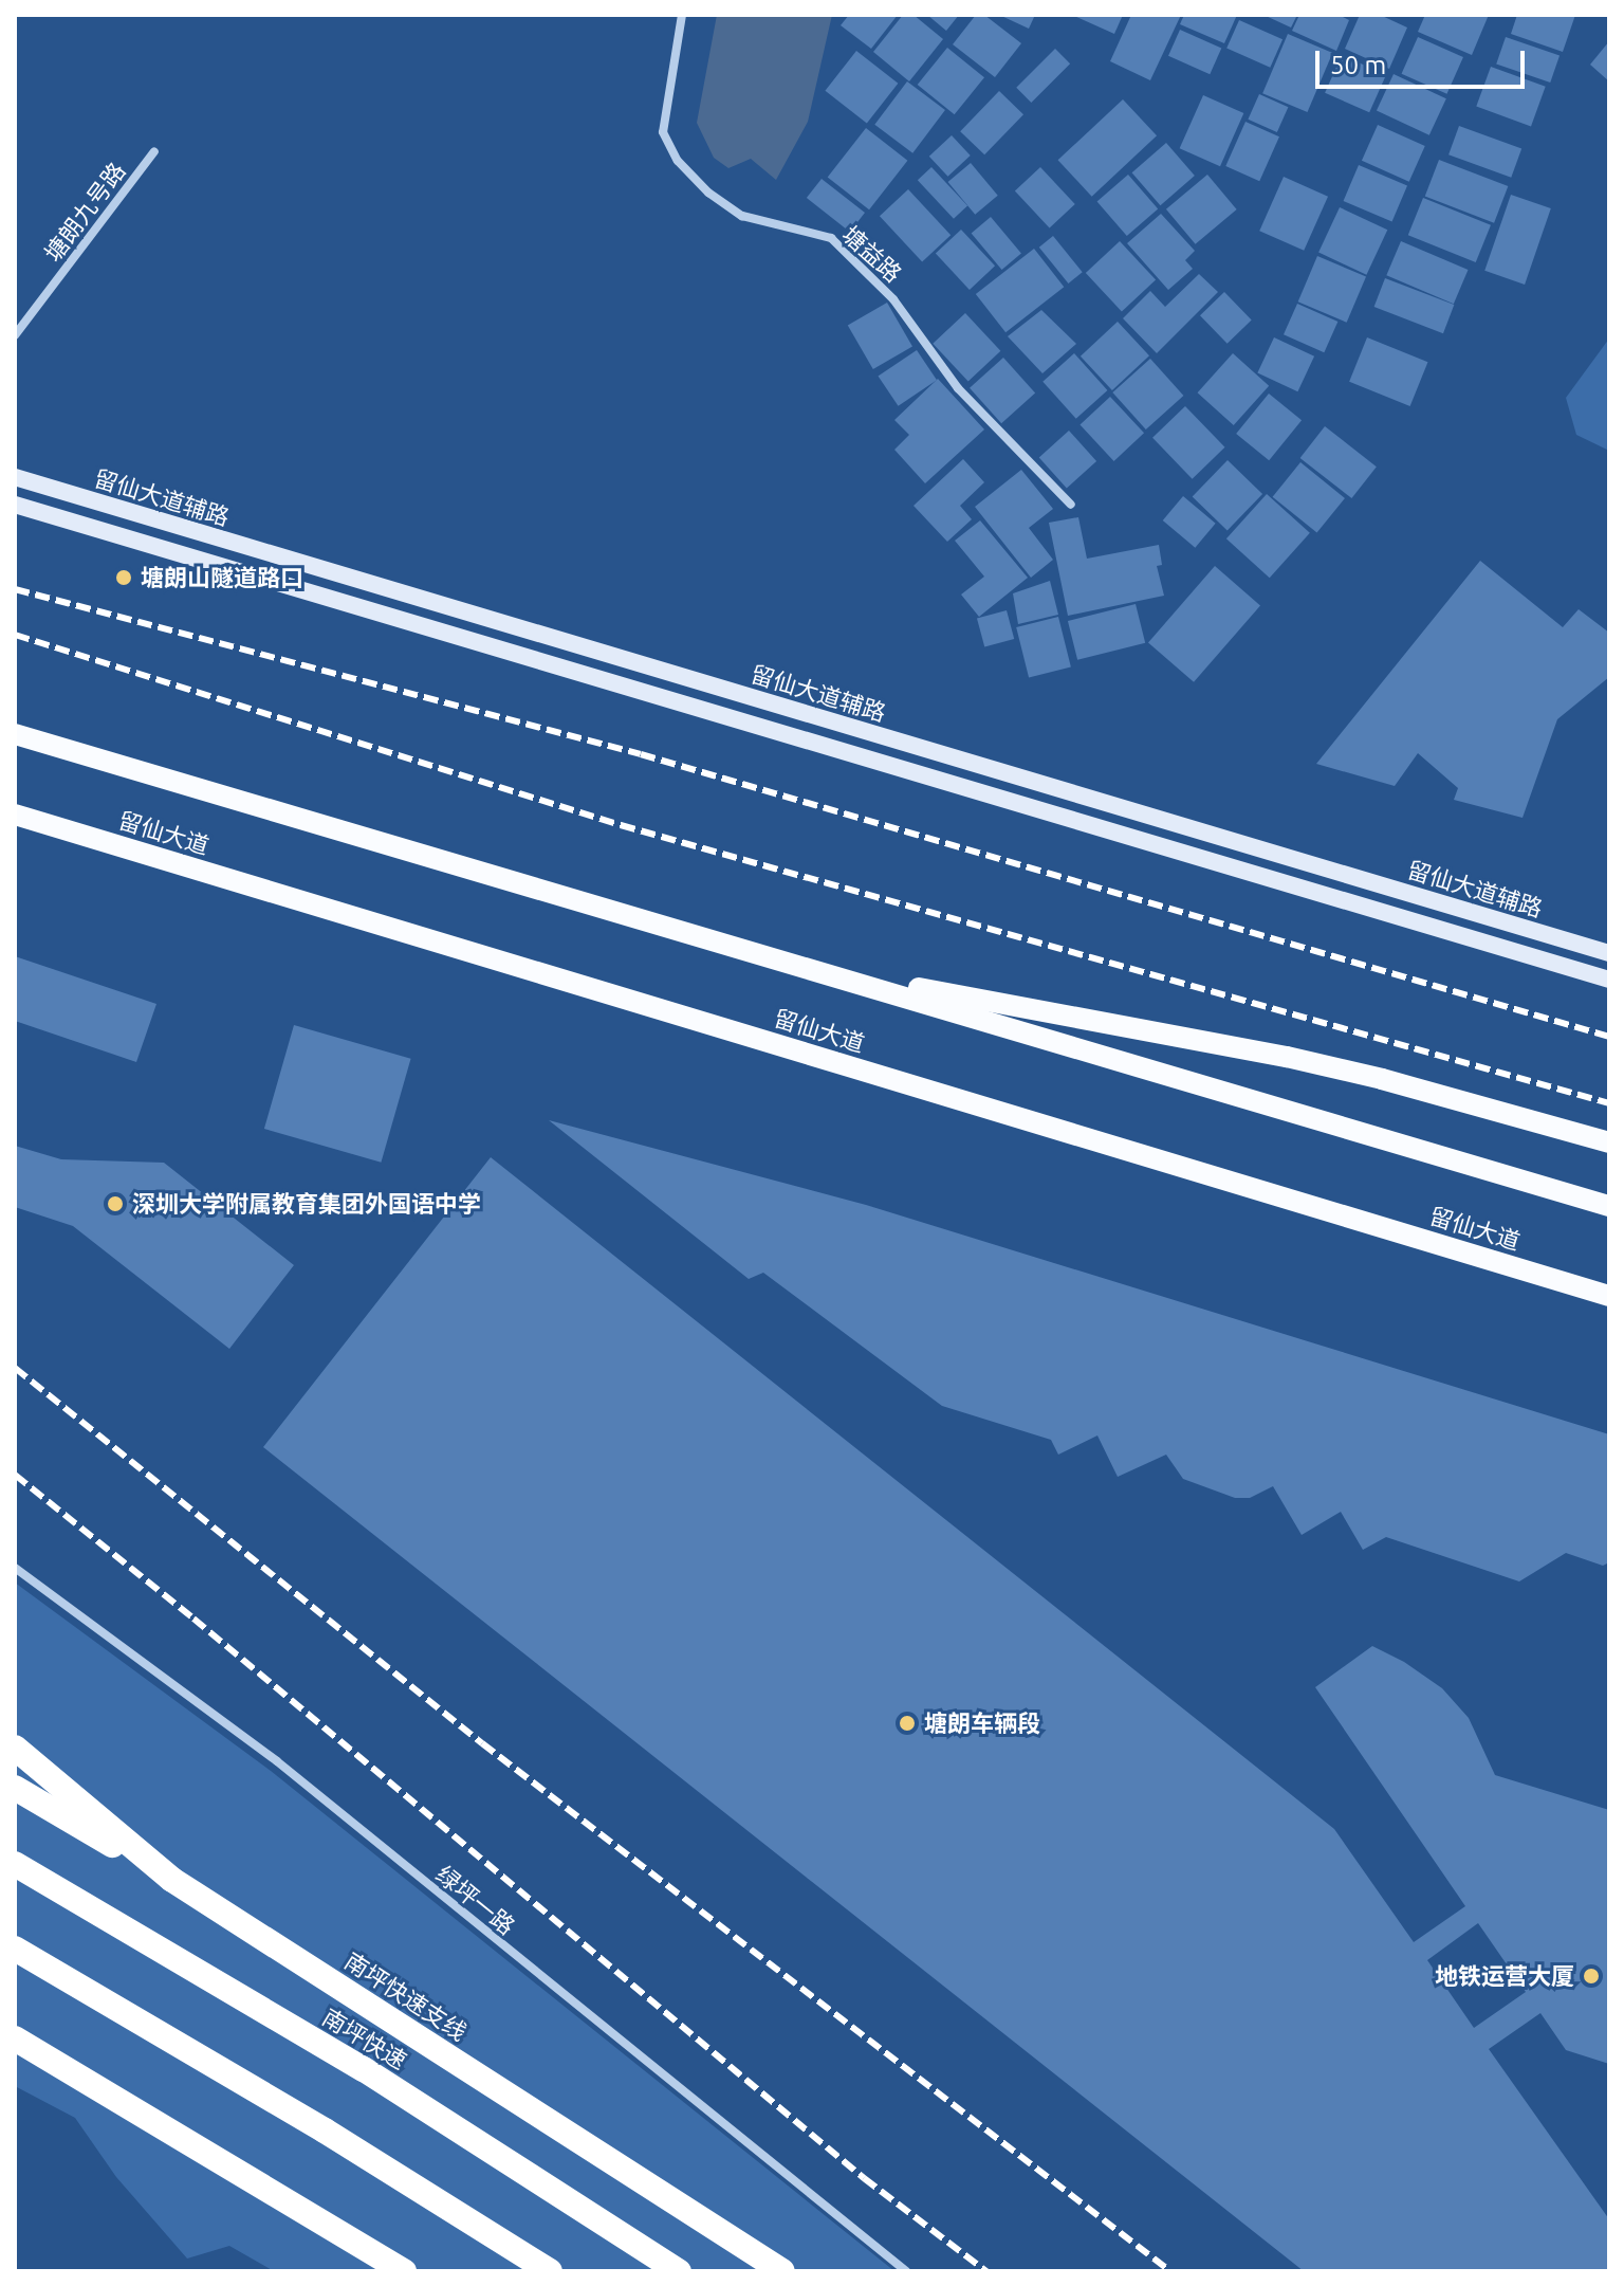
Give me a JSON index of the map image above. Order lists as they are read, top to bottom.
{
  "streets": {
    "highway": ["南坪快速支线", "南坪快速"],
    "main road": ["留仙大道辅路", "留仙大道"],
    "street": ["塘朗九号路", "塘益路", "绿坪一路"]
  },
  "places": [
    "塘朗山隧道路口",
    "深圳大学附属教育集团外国语中学",
    "塘朗车辆段",
    "地铁运营大厦"
  ],
  "scale_bar": "50 m"
}
